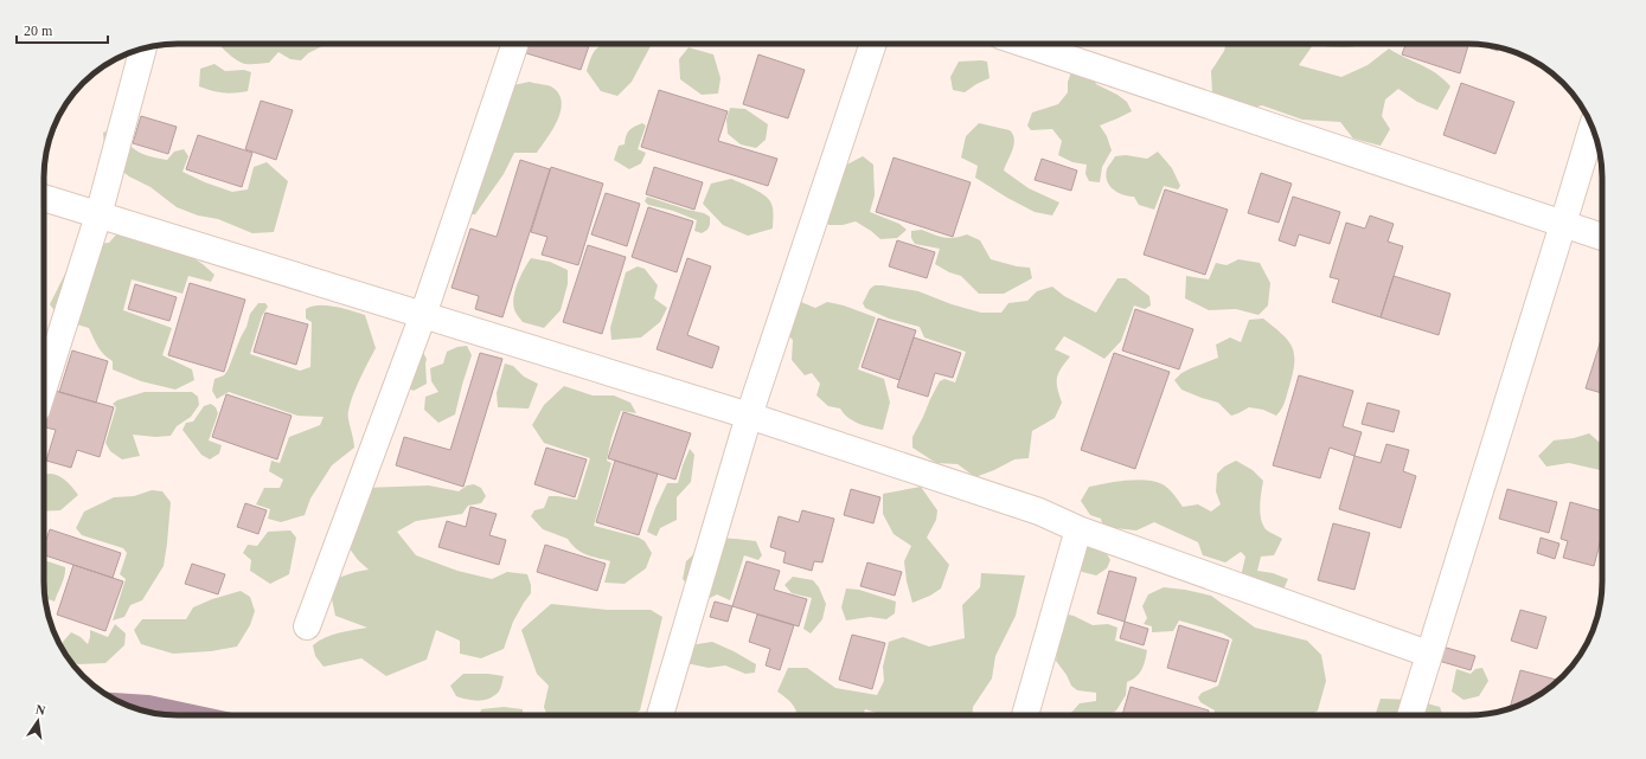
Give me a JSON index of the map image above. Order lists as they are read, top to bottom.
{
  "scale_bar": "20 m",
  "north": "top"
}
